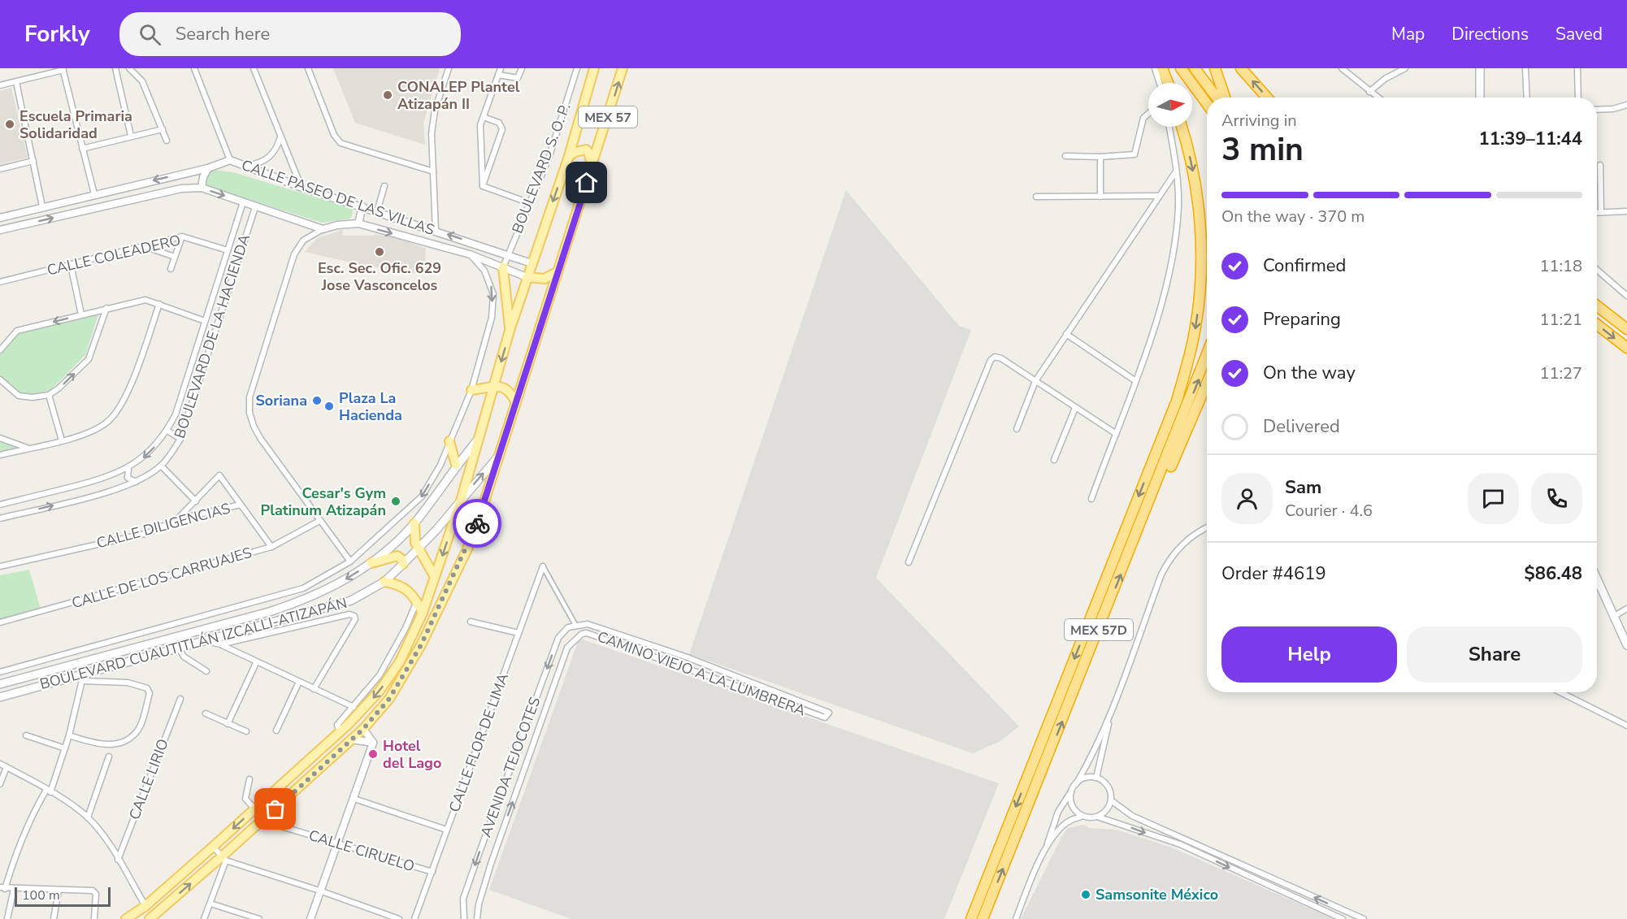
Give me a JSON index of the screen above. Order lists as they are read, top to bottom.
{
  "streets": {
    "highway": ["MEX 57D"],
    "main road": ["MEX 57", "BOULEVARD CUAUTITLÁN IZCALLI-ATIZAPÁN"],
    "street": [
      "BOULEVARD S. O. P.",
      "CALLE PASEO DE LAS VILLAS",
      "CALLE COLEADERO",
      "BOULEVARD DE LA HACIENDA",
      "CALLE DILIGENCIAS",
      "CALLE DE LOS CARRUAJES",
      "CAMINO VIEJO A LA LUMBRERA",
      "CALLE FLOR DE LIMA",
      "AVENIDA TEJOCOTES",
      "CALLE LIRIO",
      "CALLE CIRUELO"
    ]
  },
  "crossings": [
    ["MEX 57", "CALLE PASEO DE LAS VILLAS"],
    ["MEX 57", "BOULEVARD CUAUTITLÁN IZCALLI-ATIZAPÁN"],
    ["MEX 57", "CALLE CIRUELO"],
    ["BOULEVARD S. O. P.", "CALLE PASEO DE LAS VILLAS"],
    ["CALLE PASEO DE LAS VILLAS", "BOULEVARD DE LA HACIENDA"],
    ["CALLE PASEO DE LAS VILLAS", "BOULEVARD CUAUTITLÁN IZCALLI-ATIZAPÁN"],
    ["CALLE COLEADERO", "BOULEVARD DE LA HACIENDA"],
    ["CAMINO VIEJO A LA LUMBRERA", "AVENIDA TEJOCOTES"],
    ["CALLE FLOR DE LIMA", "CALLE CIRUELO"]
  ],
  "places": [
    "CONALEP Plantel Atizapán II",
    "Escuela Primaria Solidaridad",
    "Esc. Sec. Ofic. 629 Jose Vasconcelos",
    "Soriana",
    "Plaza La Hacienda",
    "Cesar's Gym Platinum Atizapán",
    "Hotel del Lago",
    "Samsonite México"
  ],
  "scale_bar": "100 m",
  "north": "right",
  "page": {
    "header": "Forkly",
    "search": "Search here",
    "nav": ["Map", "Directions", "Saved"],
    "heading": ["3 min", "Arriving in", "11:39–11:44"],
    "panel": [
      "Sam",
      "Courier · 4.6",
      "Order #4619",
      "$86.48"
    ],
    "bar": "On the way · 370 m",
    "list": [
      ["Confirmed", "11:18"],
      ["Preparing", "11:21"],
      ["On the way", "11:27"],
      "Delivered"
    ],
    "buttons": ["Help", "Share"],
    "scale": "100 m"
  }
}
